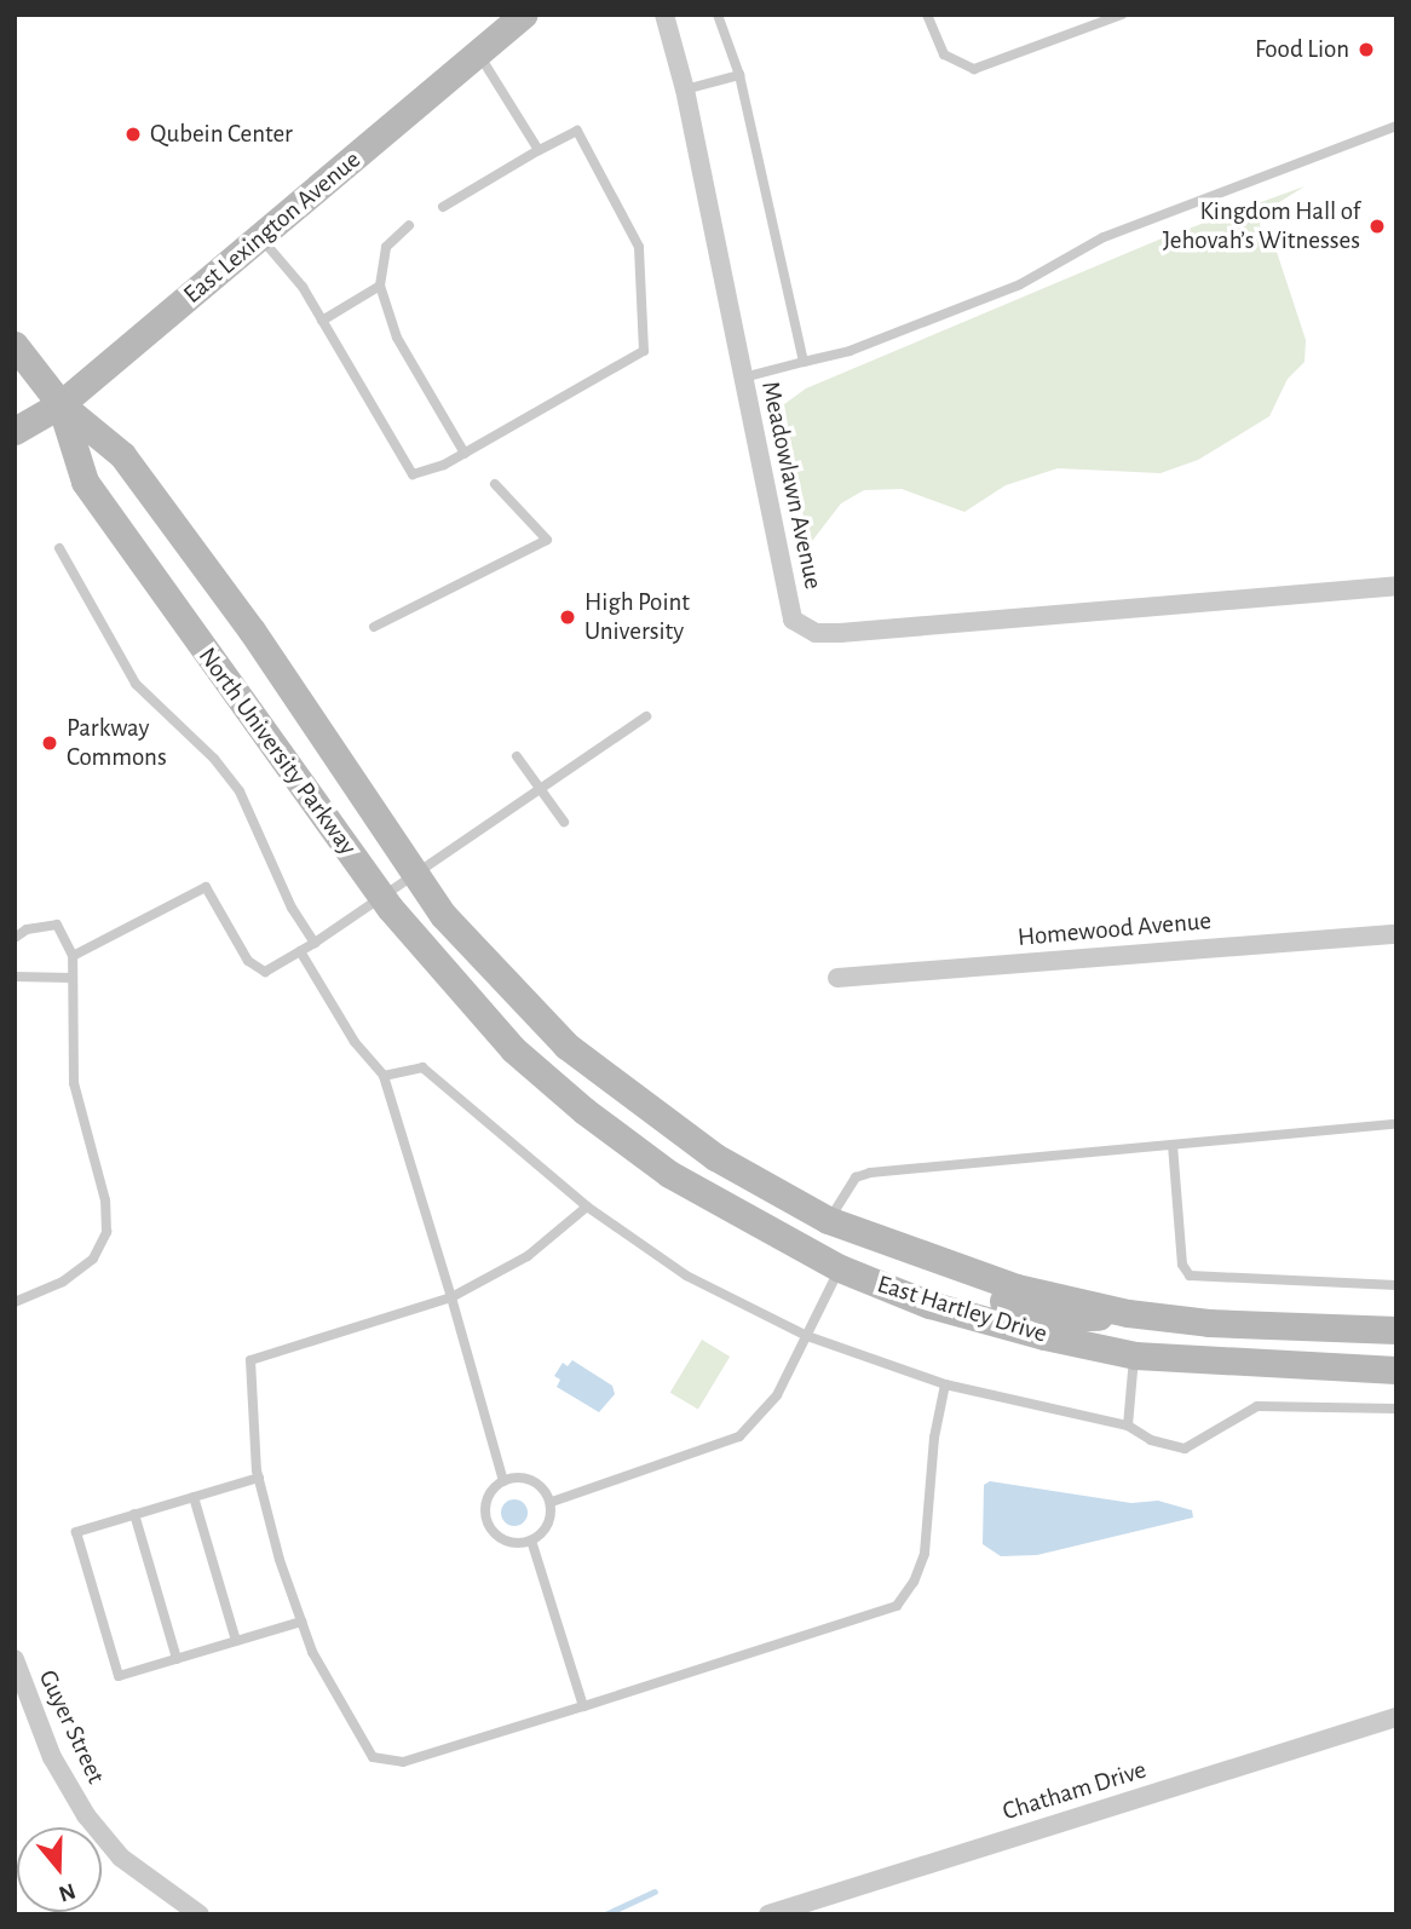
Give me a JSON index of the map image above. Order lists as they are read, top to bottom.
{
  "streets": {
    "main road": ["East Lexington Avenue", "North University Parkway", "East Hartley Drive"],
    "street": [
      "Meadowlawn Avenue",
      "Homewood Avenue",
      "Guyer Street",
      "Chatham Drive"
    ]
  },
  "crossings": [
    ["East Lexington Avenue", "North University Parkway"],
    ["North University Parkway", "East Hartley Drive"]
  ],
  "places": [
    "Food Lion",
    "Qubein Center",
    "Kingdom Hall of Jehovah’s Witnesses",
    "High Point University",
    "Parkway Commons"
  ],
  "north": "bottom"
}
